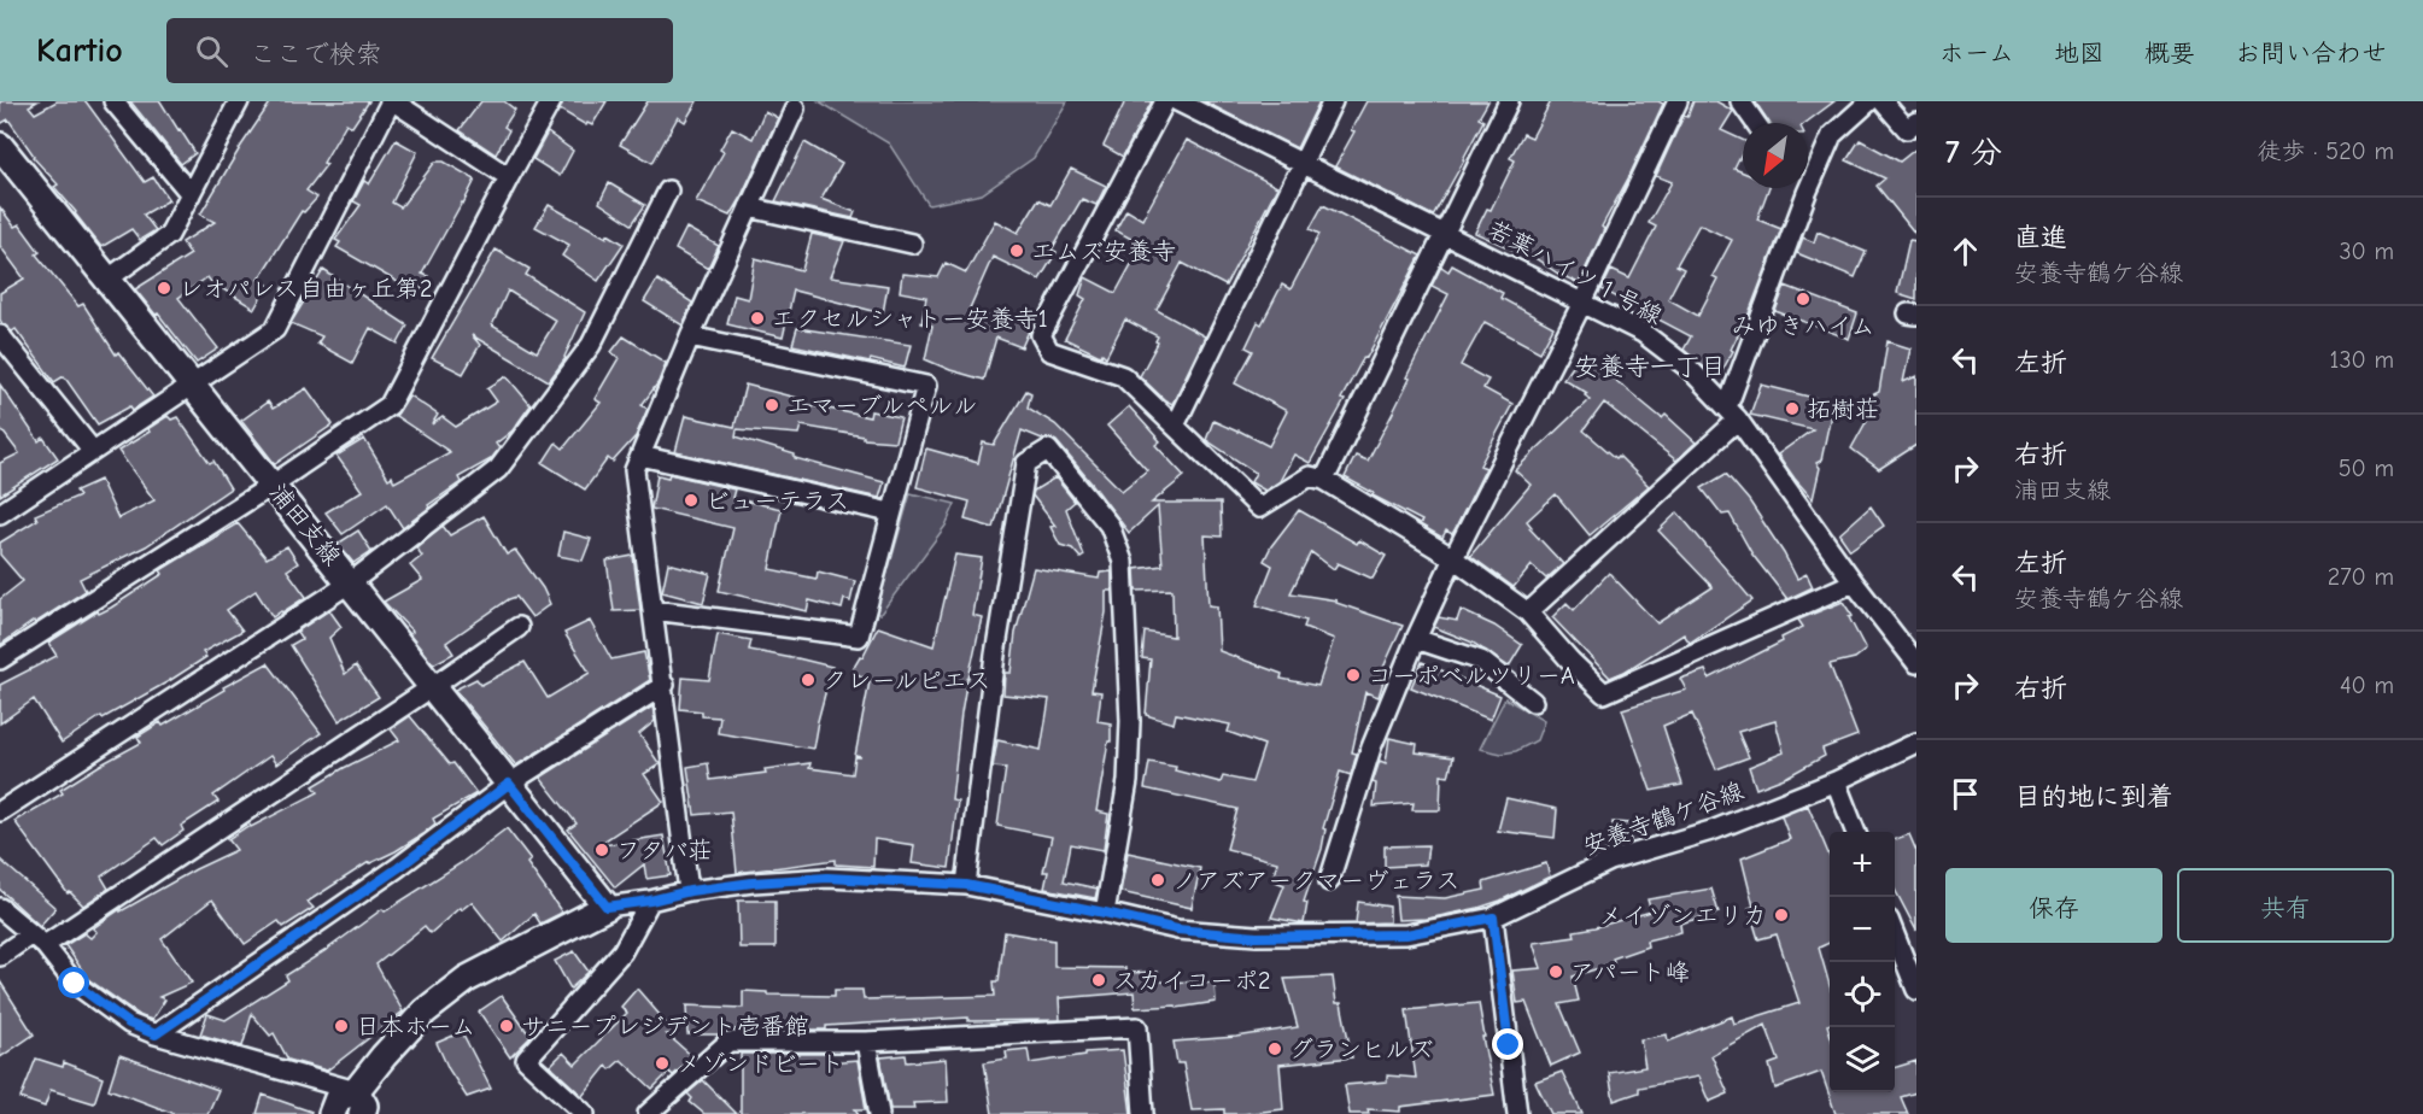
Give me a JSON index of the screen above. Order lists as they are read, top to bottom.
{
  "streets": {
    "street": ["若葉ハイツ１号線", "浦田支線", "安養寺鶴ケ谷線"]
  },
  "crossings": [
    ["浦田支線", "安養寺鶴ケ谷線"]
  ],
  "districts": ["安養寺一丁目"],
  "places": [
    "エムズ安養寺",
    "レオパレス自由ヶ丘第2",
    "みゆきハイム",
    "エクセルシャトー安養寺1",
    "エマーブルペルル",
    "拓樹荘",
    "ビューテラス",
    "コーポベルツリーA",
    "クレールピエス",
    "フタバ荘",
    "ノアズアークマーヴェラス",
    "メイゾンエリカ",
    "アパート峰",
    "スカイコーポ2",
    "日本ホーム",
    "サニープレジデント壱番館",
    "グランヒルズ",
    "メゾンドビート"
  ],
  "north": "bottom left",
  "page": {
    "header": "Kartio",
    "search": "ここで検索",
    "nav": [
      "ホーム",
      "地図",
      "概要",
      "お問い合わせ"
    ],
    "heading": ["7 分", "徒歩 · 520 m"],
    "list": [
      ["直進", "安養寺鶴ケ谷線", "30 m"],
      ["左折", "130 m"],
      ["右折", "浦田支線", "50 m"],
      ["左折", "安養寺鶴ケ谷線", "270 m"],
      ["右折", "40 m"],
      "目的地に到着"
    ],
    "map_buttons": ["+", "−"],
    "buttons": ["保存", "共有"]
  }
}
